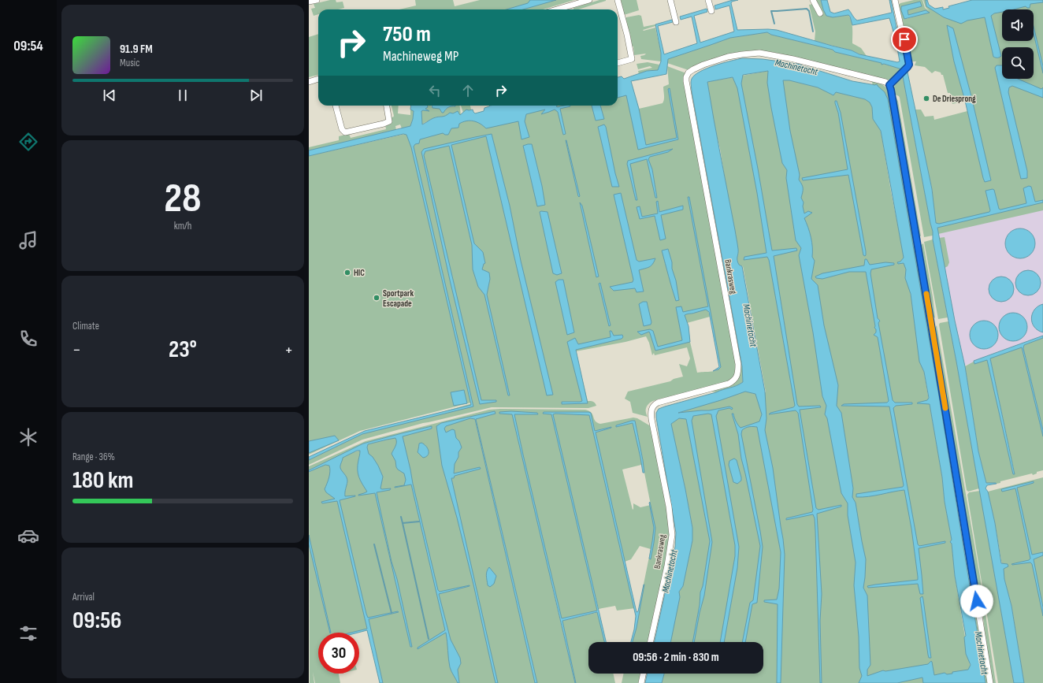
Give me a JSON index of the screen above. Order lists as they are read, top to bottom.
{
  "streets": {
    "street": ["Bankrasweg"]
  },
  "water": ["Machinetocht"],
  "places": ["De Driesprong", "HIC", "Sportpark Escapade"],
  "page": {
    "tabs": "09:54",
    "turn": ["750 m", "Machineweg MP"],
    "song": ["91.9 FM", "Music"],
    "tile": [
      ["28", "km/h"],
      "Climate",
      ["Range · 36%", "180 km"],
      ["Arrival", "09:56"]
    ],
    "heat": ["−", "23°", "+"],
    "limit": "30",
    "trip": "09:56 · 2 min · 830 m"
  }
}
